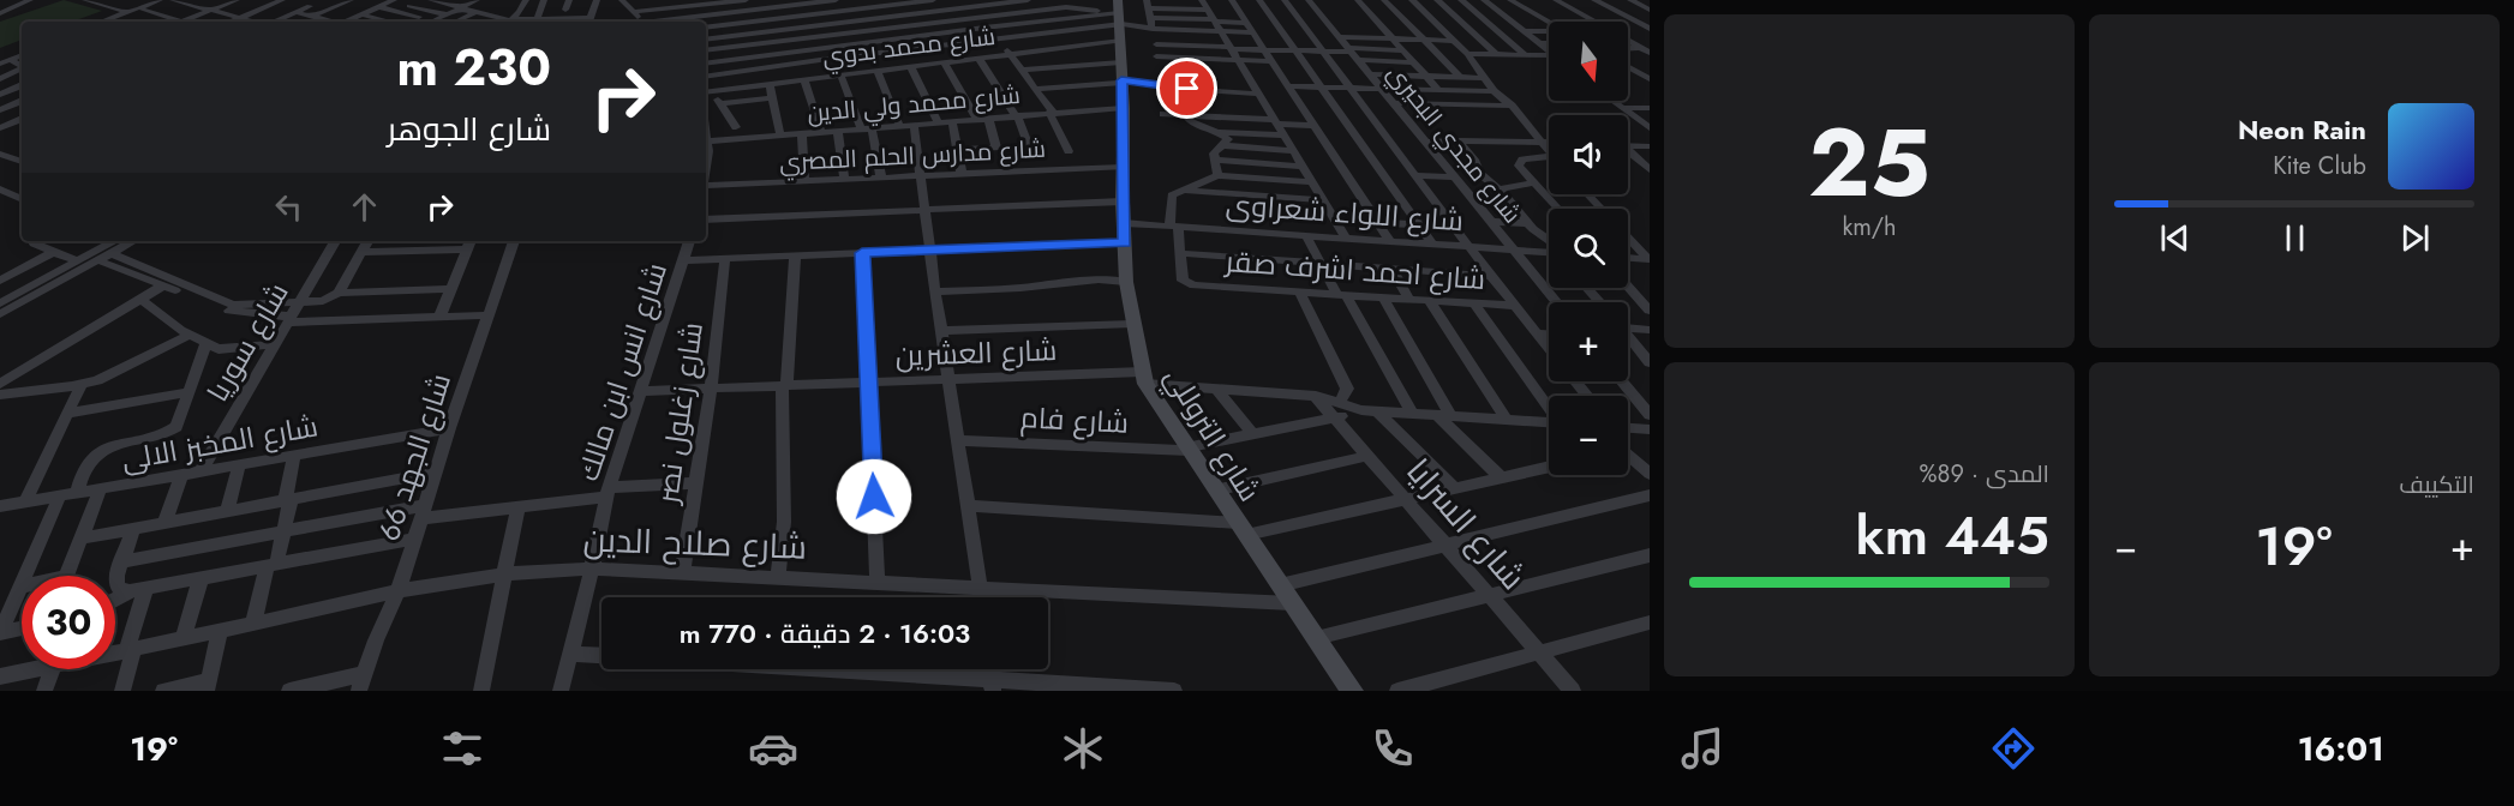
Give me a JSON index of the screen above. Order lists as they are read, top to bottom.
{
  "streets": {
    "street": [
      "شارع محمد بدوي",
      "شارع محمد ولي الدين",
      "شارع مجدي البحيري",
      "شارع مدارس الحلم المصري",
      "شارع اللواء شعراوى",
      "شارع احمد اشرف صقر",
      "شارع سوريا",
      "شارع العشرين",
      "شارع انس ابن مالك",
      "شارع زغلول نصر",
      "شارع فام",
      "شارع التروللي",
      "شارع المخبز الالى",
      "شارع الجهد 66",
      "شارع السرايا",
      "شارع صلاح الدين"
    ]
  },
  "crossings": [
    ["شارع محمد بدوي", "شارع التروللي"],
    ["شارع محمد ولي الدين", "شارع التروللي"],
    ["شارع مجدي البحيري", "شارع اللواء شعراوى"],
    ["شارع مدارس الحلم المصري", "شارع التروللي"],
    ["شارع اللواء شعراوى", "شارع التروللي"],
    ["شارع سوريا", "شارع المخبز الالى"],
    ["شارع العشرين", "شارع انس ابن مالك"],
    ["شارع العشرين", "شارع زغلول نصر"],
    ["شارع العشرين", "شارع التروللي"],
    ["شارع العشرين", "شارع السرايا"],
    ["شارع انس ابن مالك", "شارع صلاح الدين"],
    ["شارع زغلول نصر", "شارع صلاح الدين"],
    ["شارع فام", "شارع التروللي"],
    ["شارع فام", "شارع السرايا"],
    ["شارع التروللي", "شارع صلاح الدين"],
    ["شارع المخبز الالى", "شارع الجهد 66"],
    ["شارع الجهد 66", "شارع صلاح الدين"]
  ],
  "north": "bottom",
  "page": {
    "tile": [
      ["25", "km/h"],
      "التكييف",
      ["المدى · 89%", "445 km"]
    ],
    "map_buttons": ["+", "−"],
    "turn": ["230 m", "شارع الجوهر"],
    "song": ["Neon Rain", "Kite Club"],
    "heat": ["−", "19°", "+"],
    "limit": "30",
    "trip": "16:03 · 2 دقيقة · 770 m",
    "tabs": ["16:01", "19°"]
  }
}
